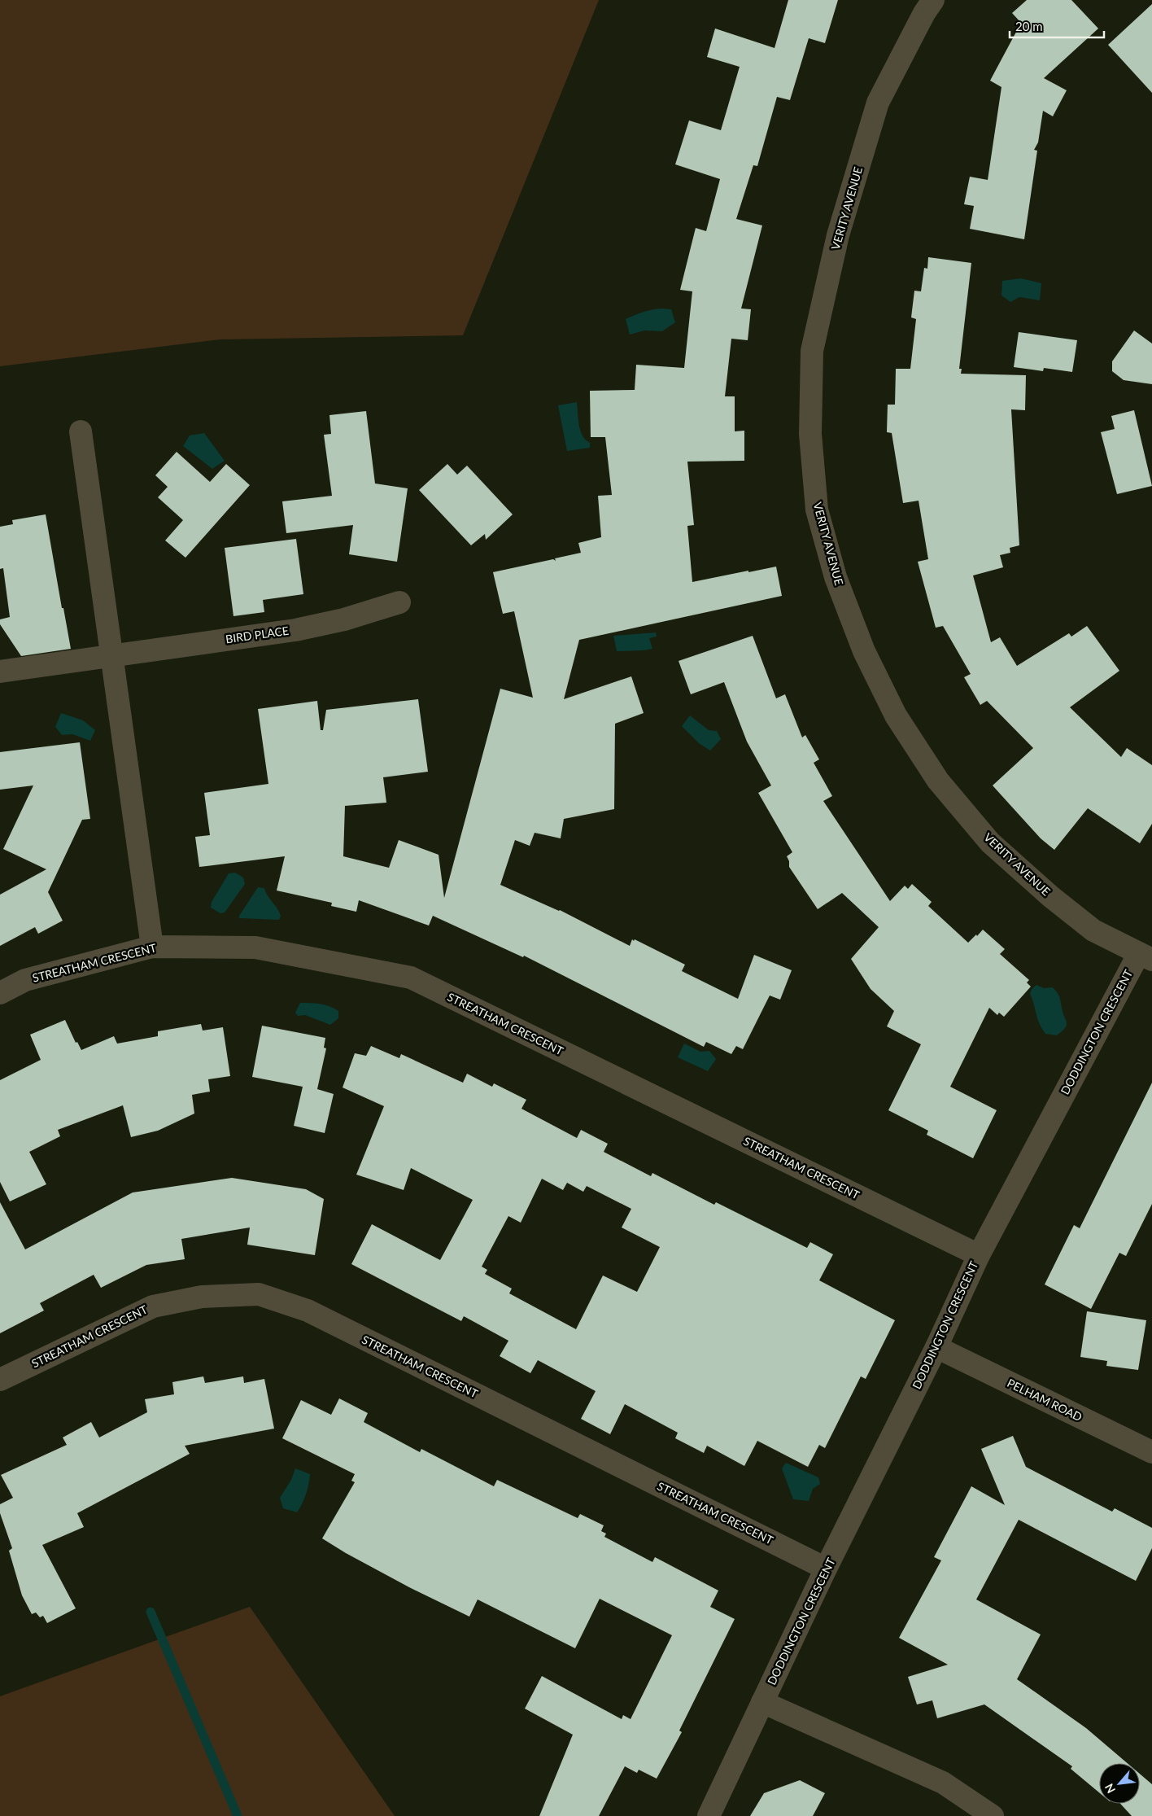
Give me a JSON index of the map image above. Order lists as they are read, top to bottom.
{
  "streets": {
    "street": [
      "VERITY AVENUE",
      "BIRD PLACE",
      "STREATHAM CRESCENT",
      "DODDINGTON CRESCENT",
      "PELHAM ROAD"
    ]
  },
  "crossings": [
    ["VERITY AVENUE", "DODDINGTON CRESCENT"],
    ["STREATHAM CRESCENT", "DODDINGTON CRESCENT"],
    ["DODDINGTON CRESCENT", "PELHAM ROAD"]
  ],
  "scale_bar": "20 m",
  "north": "bottom left"
}
